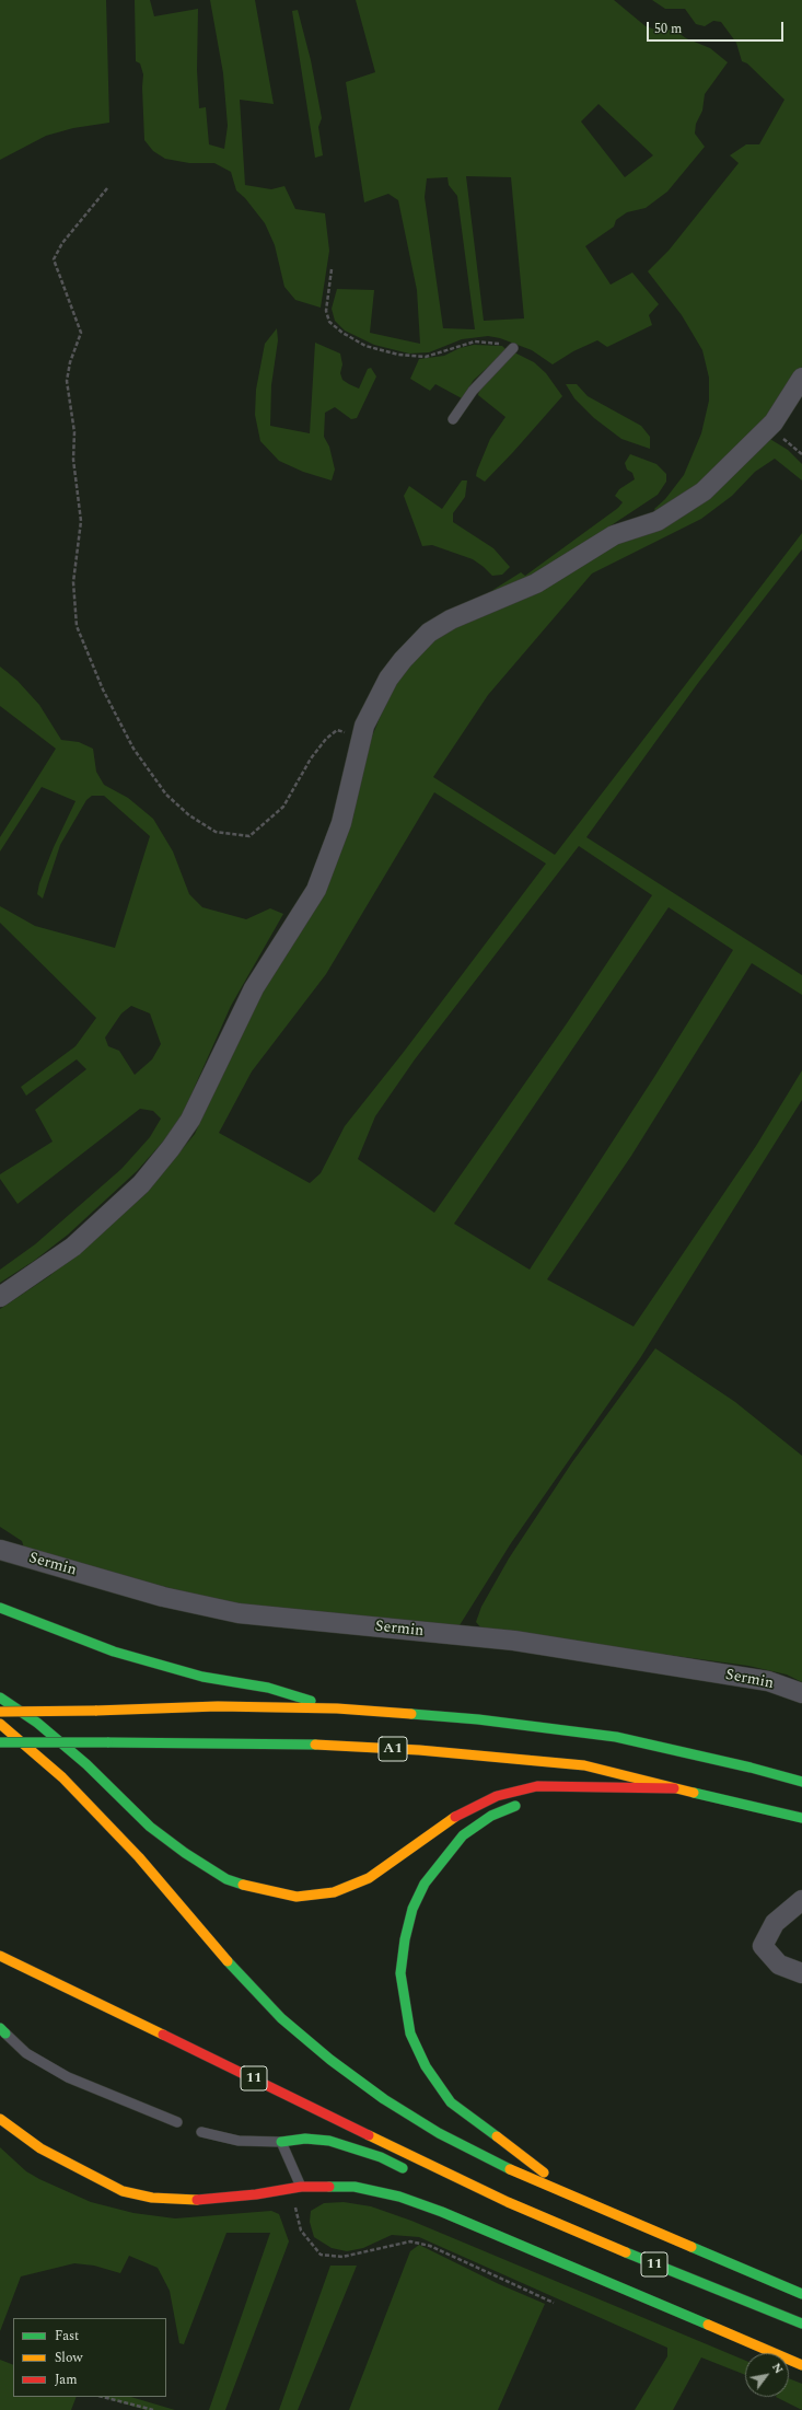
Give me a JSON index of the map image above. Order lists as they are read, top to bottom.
{
  "streets": {
    "main road": ["A1", "11"],
    "street": ["Sermin"]
  },
  "legend": ["Fast", "Slow", "Jam"],
  "scale_bar": "50 m",
  "north": "top right"
}
